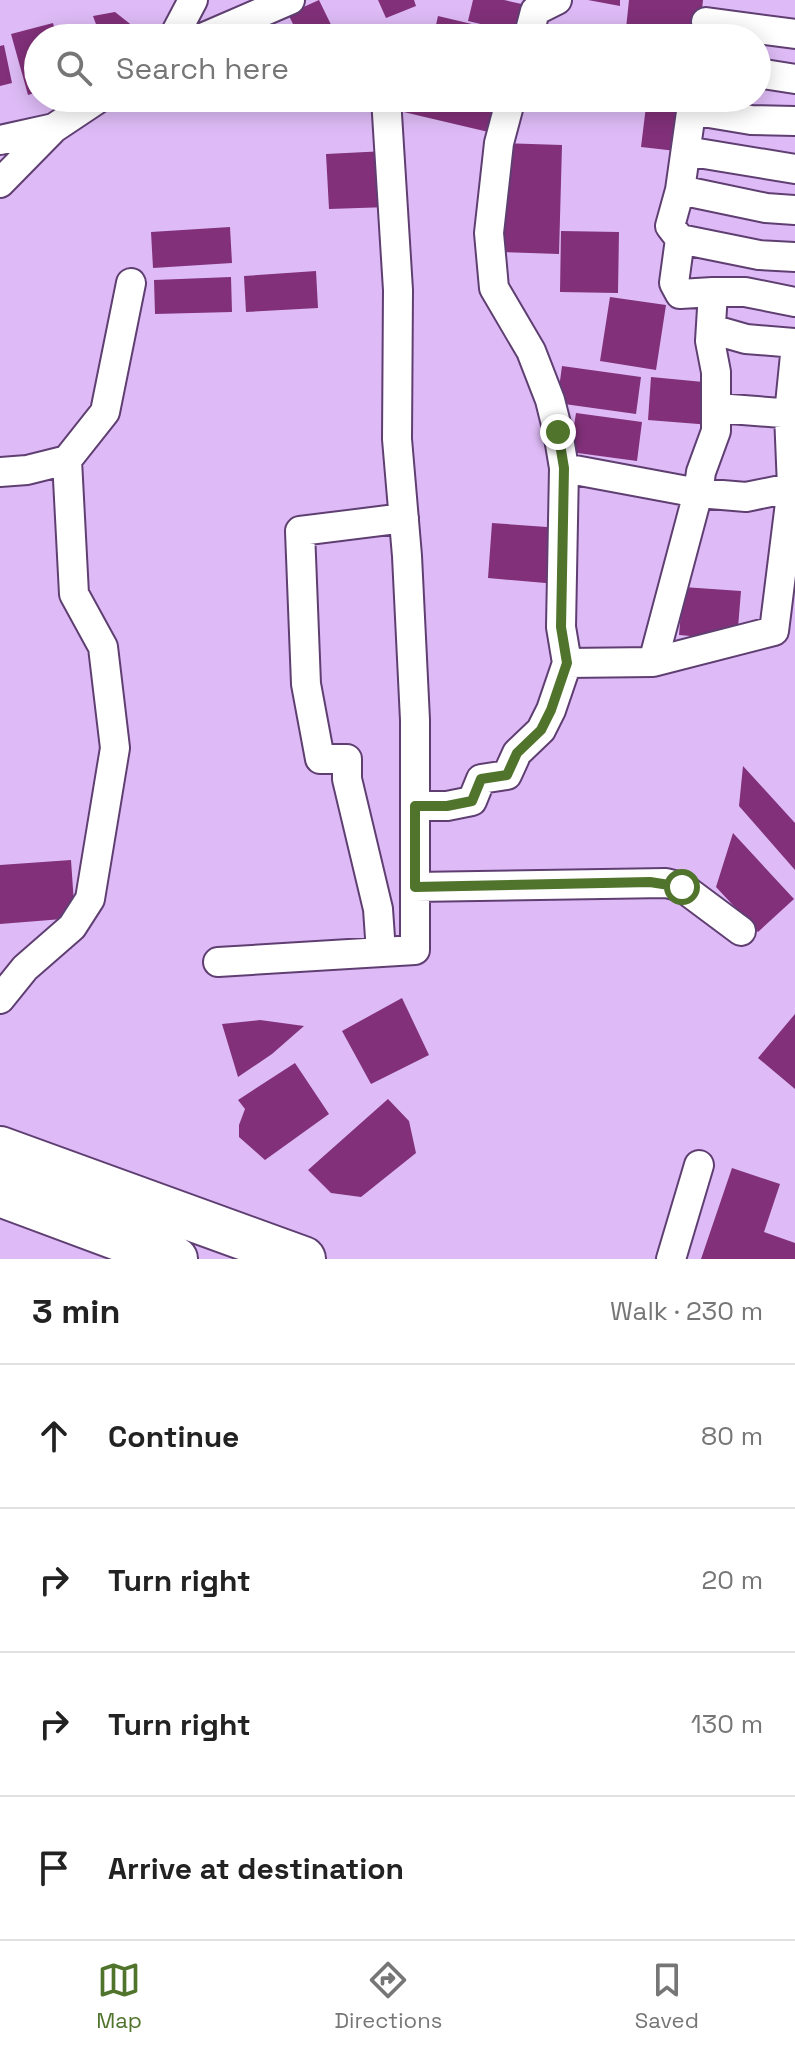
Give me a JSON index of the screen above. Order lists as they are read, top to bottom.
{
  "page": {
    "search": "Search here",
    "heading": ["3 min", "Walk · 230 m"],
    "list": [
      ["Continue", "80 m"],
      ["Turn right", "20 m"],
      ["Turn right", "130 m"],
      "Arrive at destination"
    ],
    "nav": ["Map", "Directions", "Saved"]
  }
}
